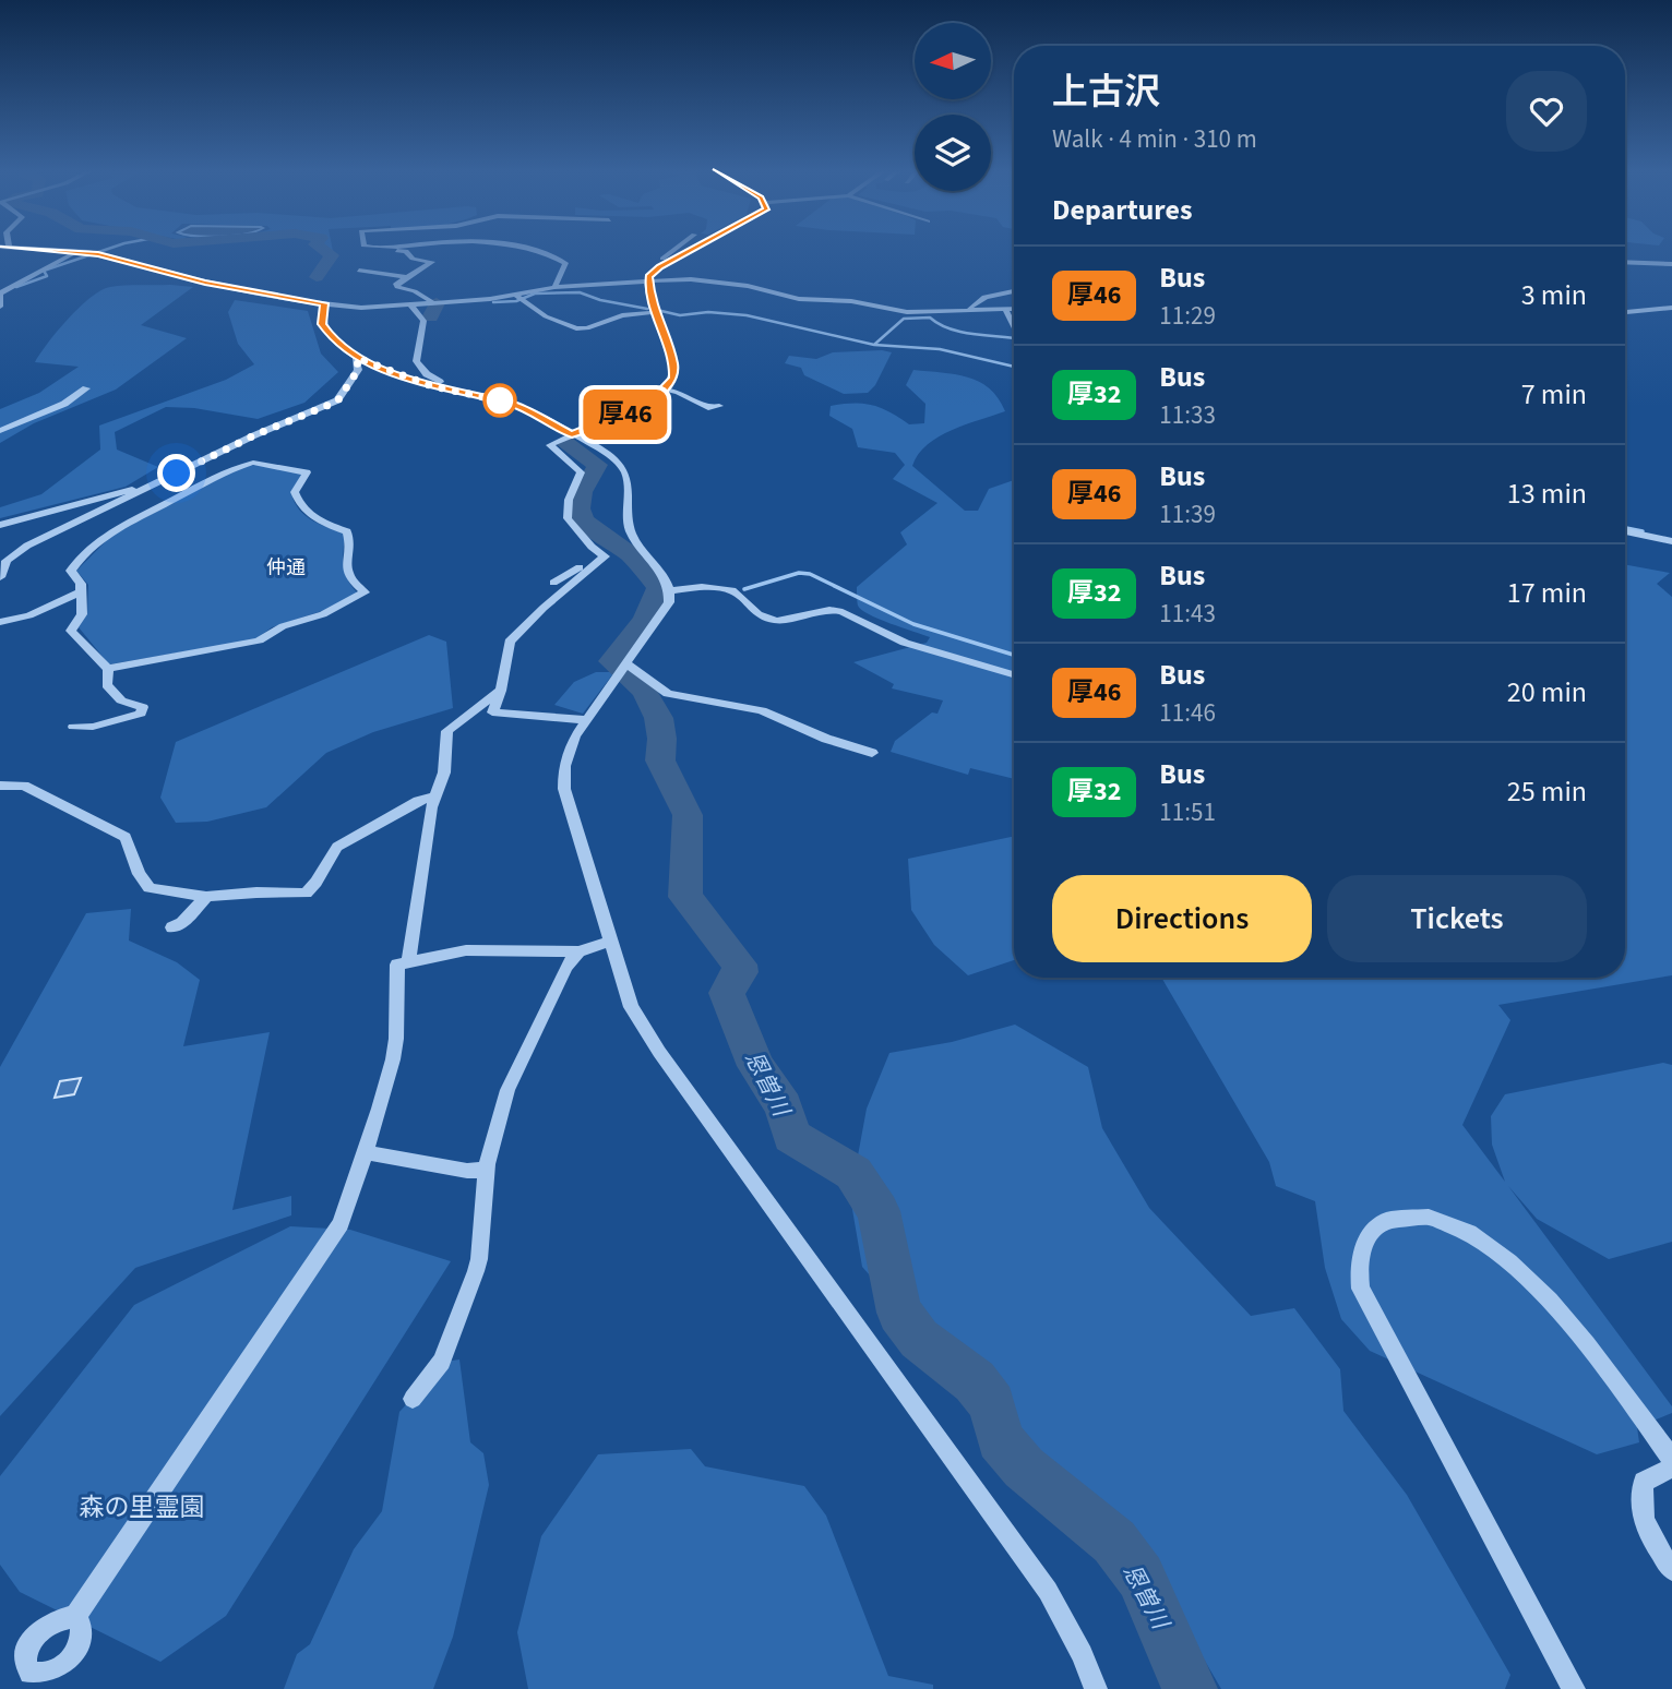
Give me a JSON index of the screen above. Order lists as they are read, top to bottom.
{
  "districts": ["仲通"],
  "water": ["恩曽川"],
  "parks": ["森の里霊園"],
  "lines": ["bus line 厚46"],
  "north": "left",
  "page": {
    "on_map": "厚46",
    "heading": [
      ["上古沢", "Walk · 4 min · 310 m"],
      "Departures"
    ],
    "list": [
      {
        "mark": "厚46",
        "name": "Bus",
        "note": "11:29",
        "value": "3 min"
      },
      {
        "mark": "厚32",
        "name": "Bus",
        "note": "11:33",
        "value": "7 min"
      },
      {
        "mark": "厚46",
        "name": "Bus",
        "note": "11:39",
        "value": "13 min"
      },
      {
        "mark": "厚32",
        "name": "Bus",
        "note": "11:43",
        "value": "17 min"
      },
      {
        "mark": "厚46",
        "name": "Bus",
        "note": "11:46",
        "value": "20 min"
      },
      {
        "mark": "厚32",
        "name": "Bus",
        "note": "11:51",
        "value": "25 min"
      }
    ],
    "buttons": ["Directions", "Tickets"]
  }
}
